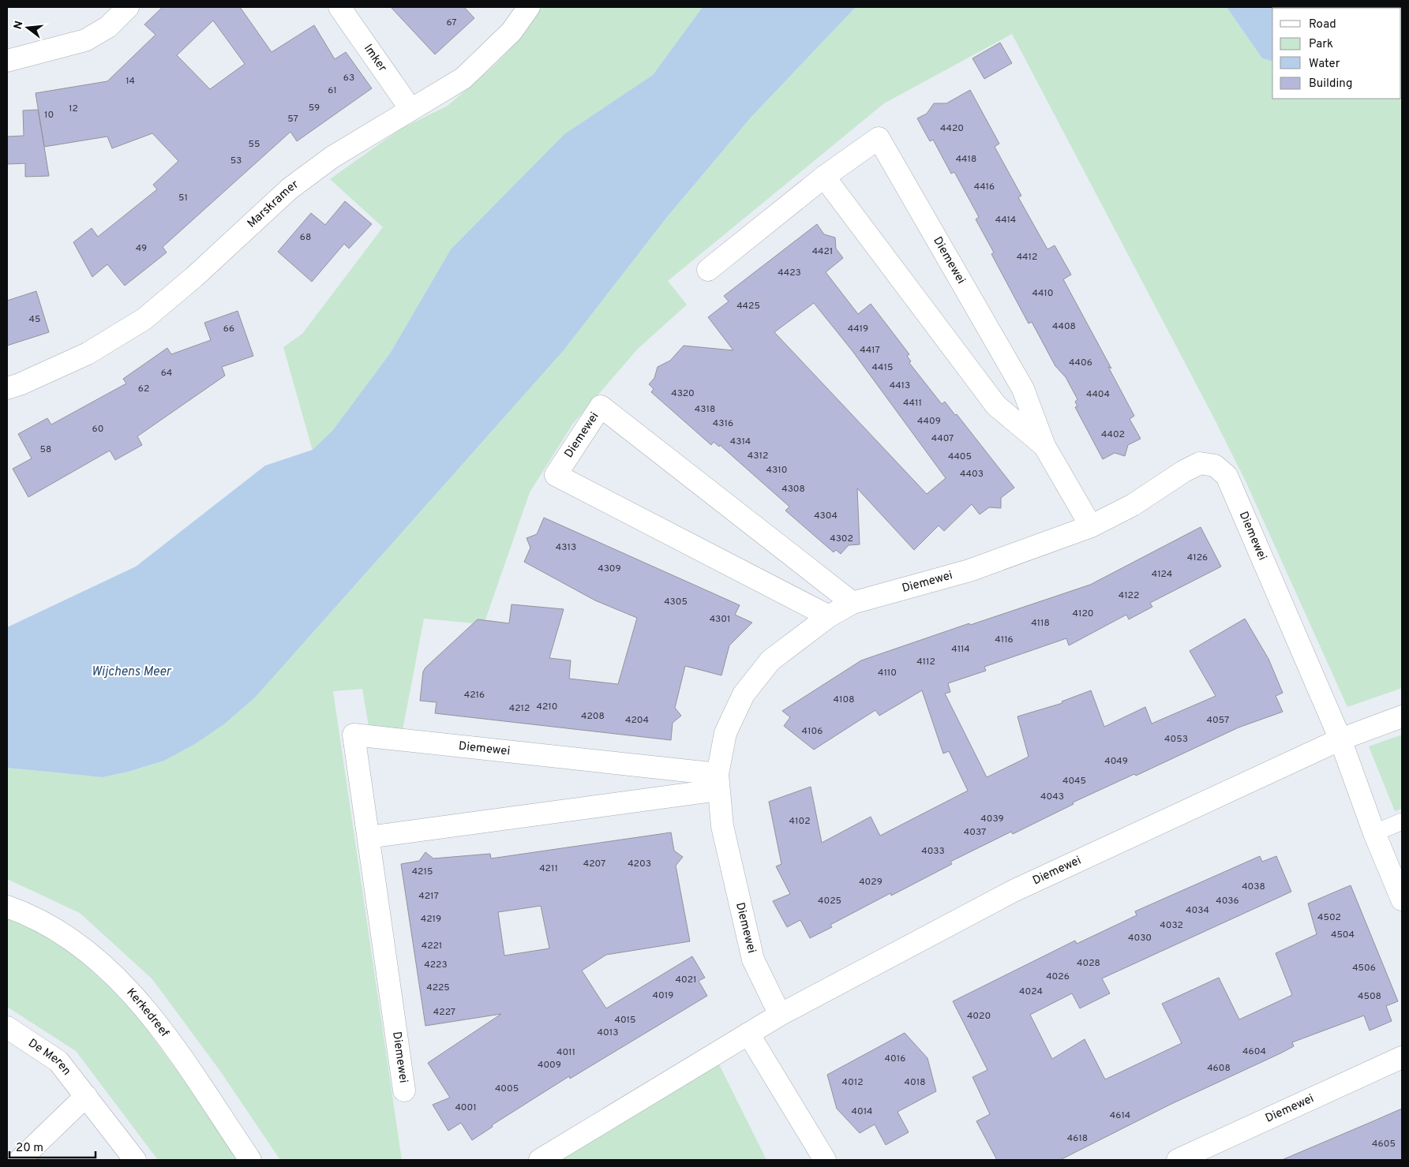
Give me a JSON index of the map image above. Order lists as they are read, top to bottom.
{
  "streets": {
    "street": [
      "Imker",
      "Marskramer",
      "Diemewei",
      "Kerkedreef",
      "De Meren"
    ]
  },
  "crossings": [
    ["Imker", "Marskramer"]
  ],
  "water": ["Wijchens Meer"],
  "house_numbers": [
    "67",
    "63",
    "14",
    "61",
    "59",
    "12",
    "10",
    "57",
    "4420",
    "55",
    "4418",
    "53",
    "4416",
    "51",
    "4414",
    "68",
    "49",
    "4421",
    "4412",
    "4423",
    "4410",
    "4425",
    "45",
    "4408",
    "66",
    "4419",
    "4417",
    "4406",
    "4415",
    "64",
    "4413",
    "62",
    "4320",
    "4404",
    "4411",
    "4318",
    "4409",
    "4316",
    "60",
    "4402",
    "4407",
    "4314",
    "58",
    "4312",
    "4405",
    "4310",
    "4403",
    "4308",
    "4304",
    "4302",
    "4313",
    "4126",
    "4309",
    "4124",
    "4122",
    "4305",
    "4120",
    "4301",
    "4118",
    "4116",
    "4114",
    "4112",
    "4110",
    "4216",
    "4108",
    "4210",
    "4212",
    "4208",
    "4204",
    "4057",
    "4106",
    "4053",
    "4049",
    "4045",
    "4043",
    "4039",
    "4102",
    "4037",
    "4033",
    "4207",
    "4203",
    "4211",
    "4215",
    "4029",
    "4038",
    "4217",
    "4025",
    "4036",
    "4034",
    "4502",
    "4219",
    "4032",
    "4504",
    "4030",
    "4221",
    "4028",
    "4223",
    "4506",
    "4026",
    "4021",
    "4225",
    "4024",
    "4019",
    "4508",
    "4227",
    "4020",
    "4015",
    "4013",
    "4604",
    "4011",
    "4016",
    "4009",
    "4608",
    "4012",
    "4018",
    "4005",
    "4001",
    "4014",
    "4614",
    "4618",
    "4605"
  ],
  "legend": [
    "Road",
    "Park",
    "Water",
    "Building"
  ],
  "scale_bar": "20 m",
  "north": "left"
}
